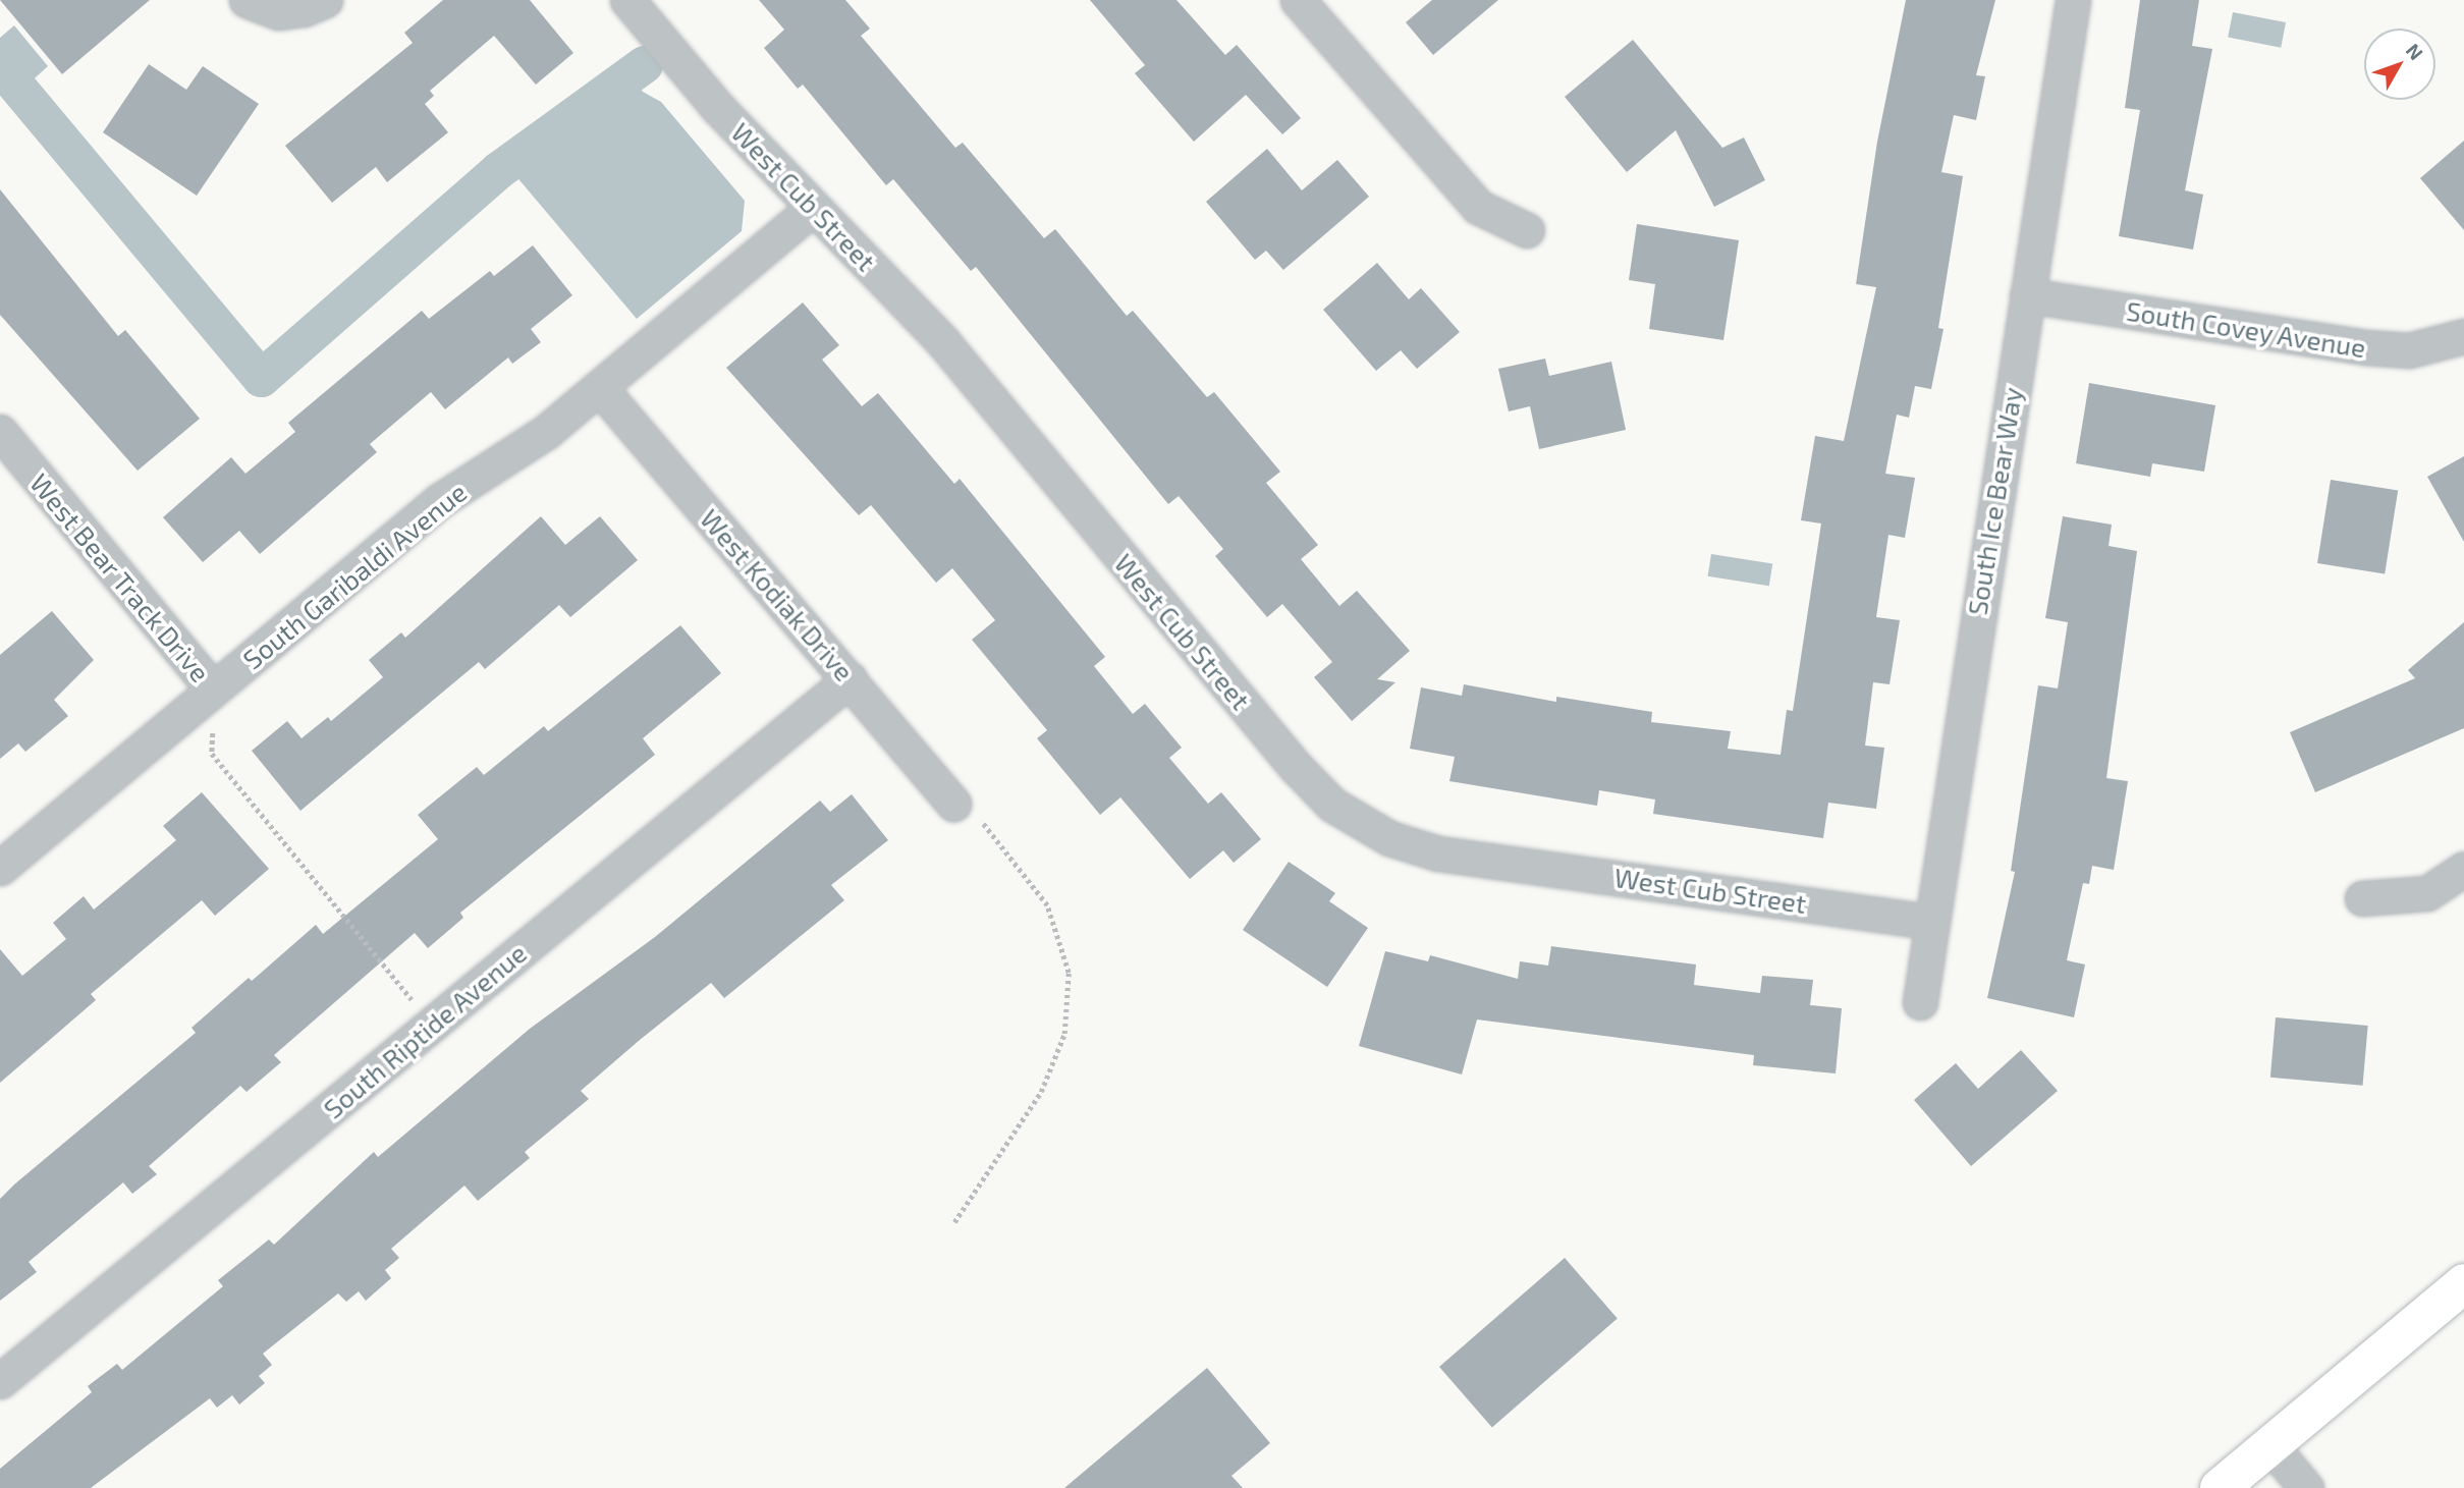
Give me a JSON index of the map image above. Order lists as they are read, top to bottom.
{
  "streets": {
    "street": [
      "West Cub Street",
      "South Covey Avenue",
      "South Ice Bear Way",
      "South Garibaldi Avenue",
      "West Bear Track Drive",
      "West Kodiak Drive",
      "South Riptide Avenue"
    ]
  },
  "crossings": [
    ["West Cub Street", "South Ice Bear Way"],
    ["West Cub Street", "South Garibaldi Avenue"],
    ["South Covey Avenue", "South Ice Bear Way"],
    ["South Garibaldi Avenue", "West Bear Track Drive"],
    ["South Garibaldi Avenue", "West Kodiak Drive"],
    ["West Kodiak Drive", "South Riptide Avenue"]
  ],
  "north": "top right"
}
